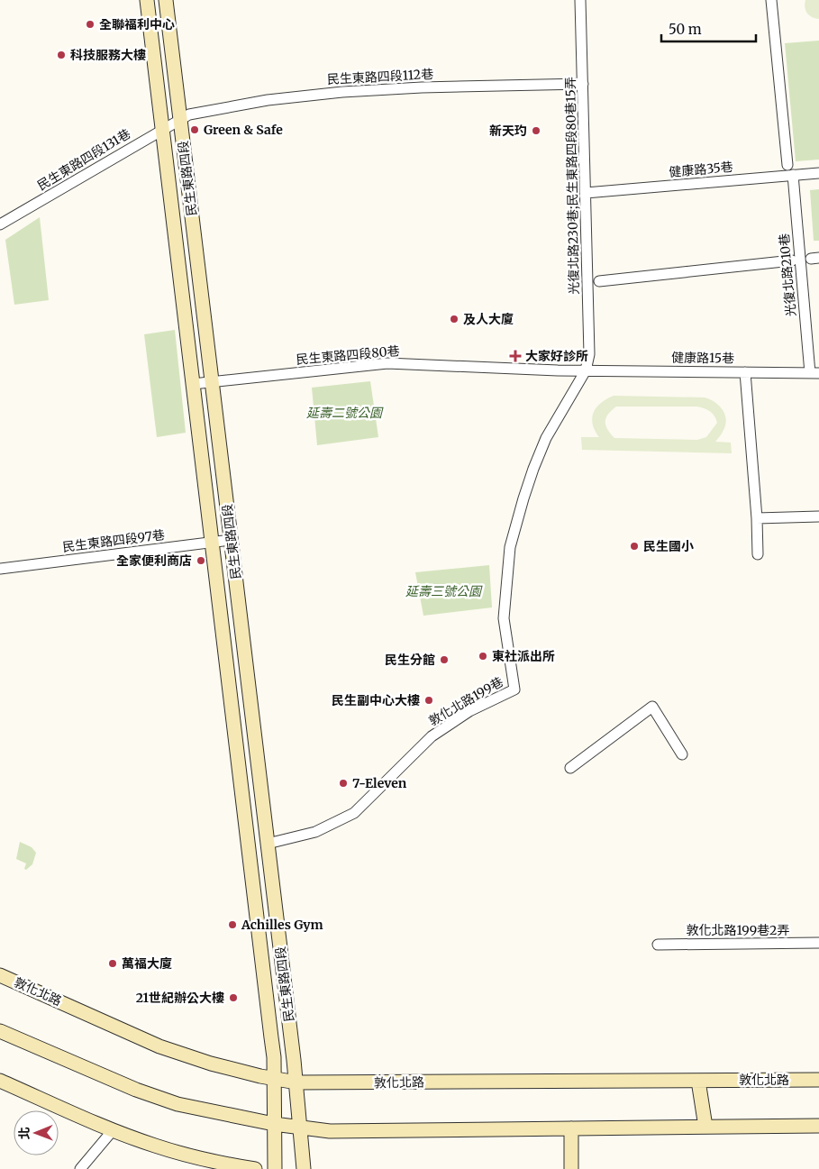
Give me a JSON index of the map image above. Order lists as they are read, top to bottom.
{
  "streets": {
    "street": [
      "民生東路四段112巷",
      "民生東路四段131巷",
      "健康路35巷",
      "民生東路四段",
      "光復北路230巷;民生東路四段80巷15弄",
      "光復北路210巷",
      "民生東路四段80巷",
      "健康路15巷",
      "民生東路四段97巷",
      "敦化北路199巷",
      "敦化北路199巷2弄",
      "敦化北路"
    ]
  },
  "crossings": [
    ["民生東路四段112巷", "民生東路四段131巷"],
    ["民生東路四段112巷", "民生東路四段"],
    ["民生東路四段112巷", "光復北路230巷;民生東路四段80巷15弄"],
    ["民生東路四段131巷", "民生東路四段"],
    ["健康路35巷", "光復北路230巷;民生東路四段80巷15弄"],
    ["健康路35巷", "光復北路210巷"],
    ["民生東路四段", "民生東路四段80巷"],
    ["民生東路四段", "民生東路四段97巷"],
    ["民生東路四段", "敦化北路199巷"],
    ["民生東路四段", "敦化北路"],
    ["光復北路230巷;民生東路四段80巷15弄", "民生東路四段80巷"],
    ["光復北路230巷;民生東路四段80巷15弄", "健康路15巷"],
    ["光復北路230巷;民生東路四段80巷15弄", "敦化北路199巷"],
    ["光復北路210巷", "健康路15巷"],
    ["民生東路四段80巷", "健康路15巷"],
    ["民生東路四段80巷", "敦化北路199巷"],
    ["健康路15巷", "敦化北路199巷"]
  ],
  "parks": ["延壽二號公園", "延壽三號公園"],
  "places": {
    "other": [
      "全聯福利中心",
      "科技服務大樓",
      "Green & Safe",
      "新天玓",
      "及人大廈",
      "民生國小",
      "全家便利商店",
      "東社派出所",
      "民生分館",
      "民生副中心大樓",
      "7-Eleven",
      "Achilles Gym",
      "萬福大廈",
      "21世紀辦公大樓"
    ],
    "health": ["大家好診所"]
  },
  "scale_bar": "50 m",
  "north": "left"
}
